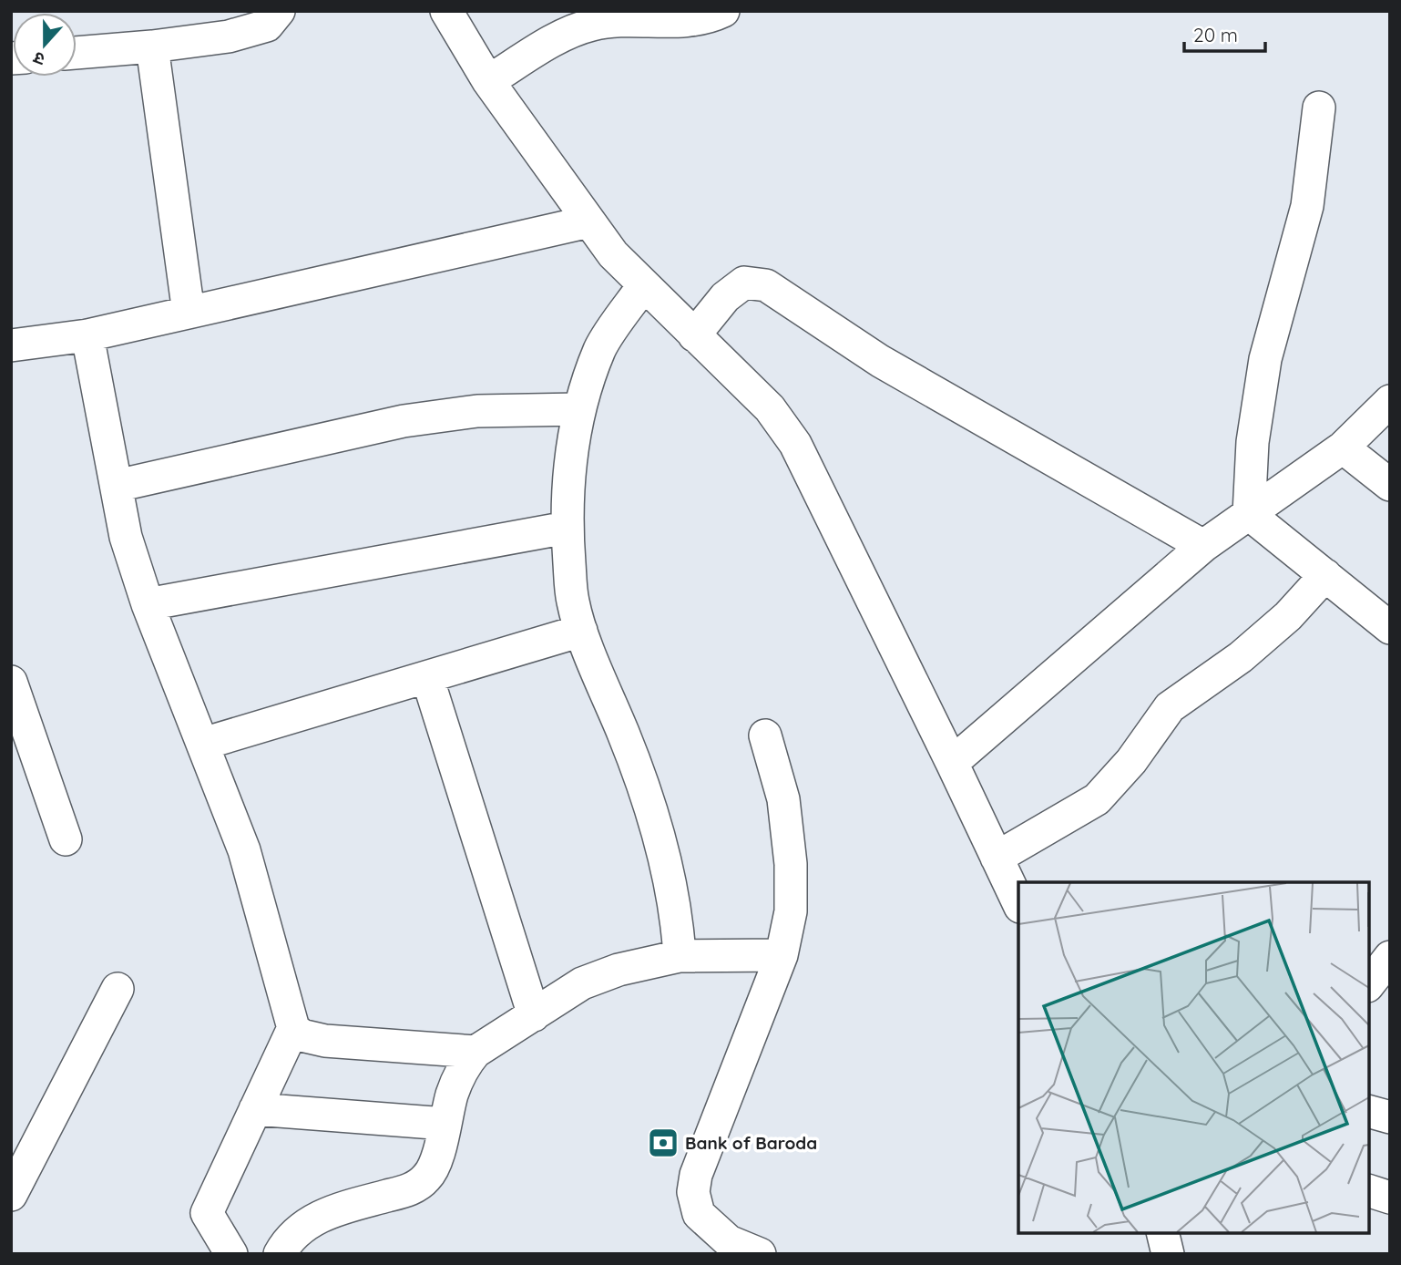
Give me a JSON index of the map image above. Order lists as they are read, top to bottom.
{
  "places": {
    "bank": ["Bank of Baroda"]
  },
  "scale_bar": "20 m",
  "north": "bottom"
}
